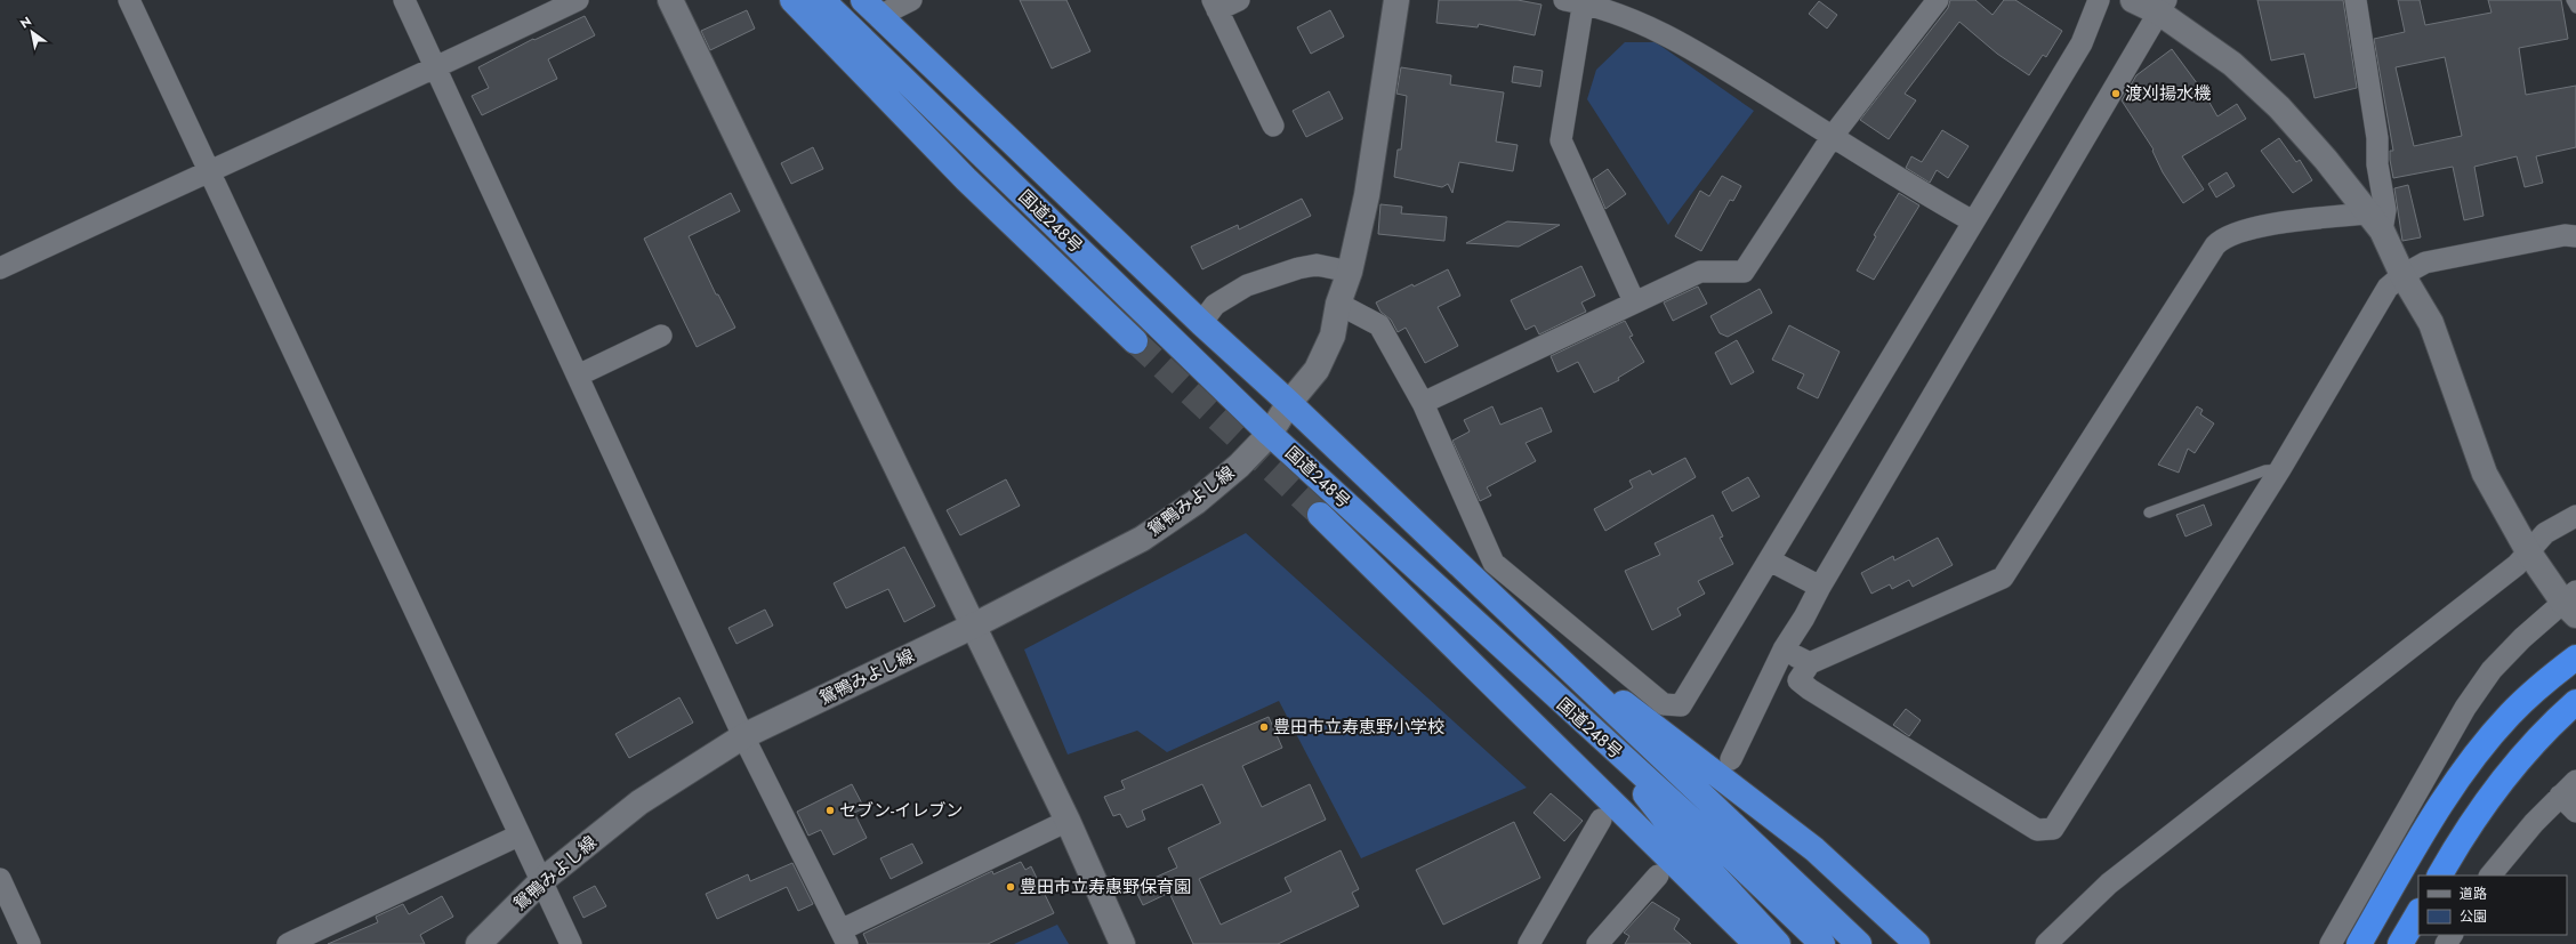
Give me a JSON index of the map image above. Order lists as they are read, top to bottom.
{
  "streets": {
    "highway": ["国道248号"],
    "street": ["鴛鴨みよし線"]
  },
  "crossings": [
    ["国道248号", "鴛鴨みよし線"]
  ],
  "places": [
    "渡刈揚水機",
    "豊田市立寿恵野小学校",
    "セブン-イレブン",
    "豊田市立寿惠野保育園"
  ],
  "legend": ["道路", "公園"],
  "north": "top left"
}
